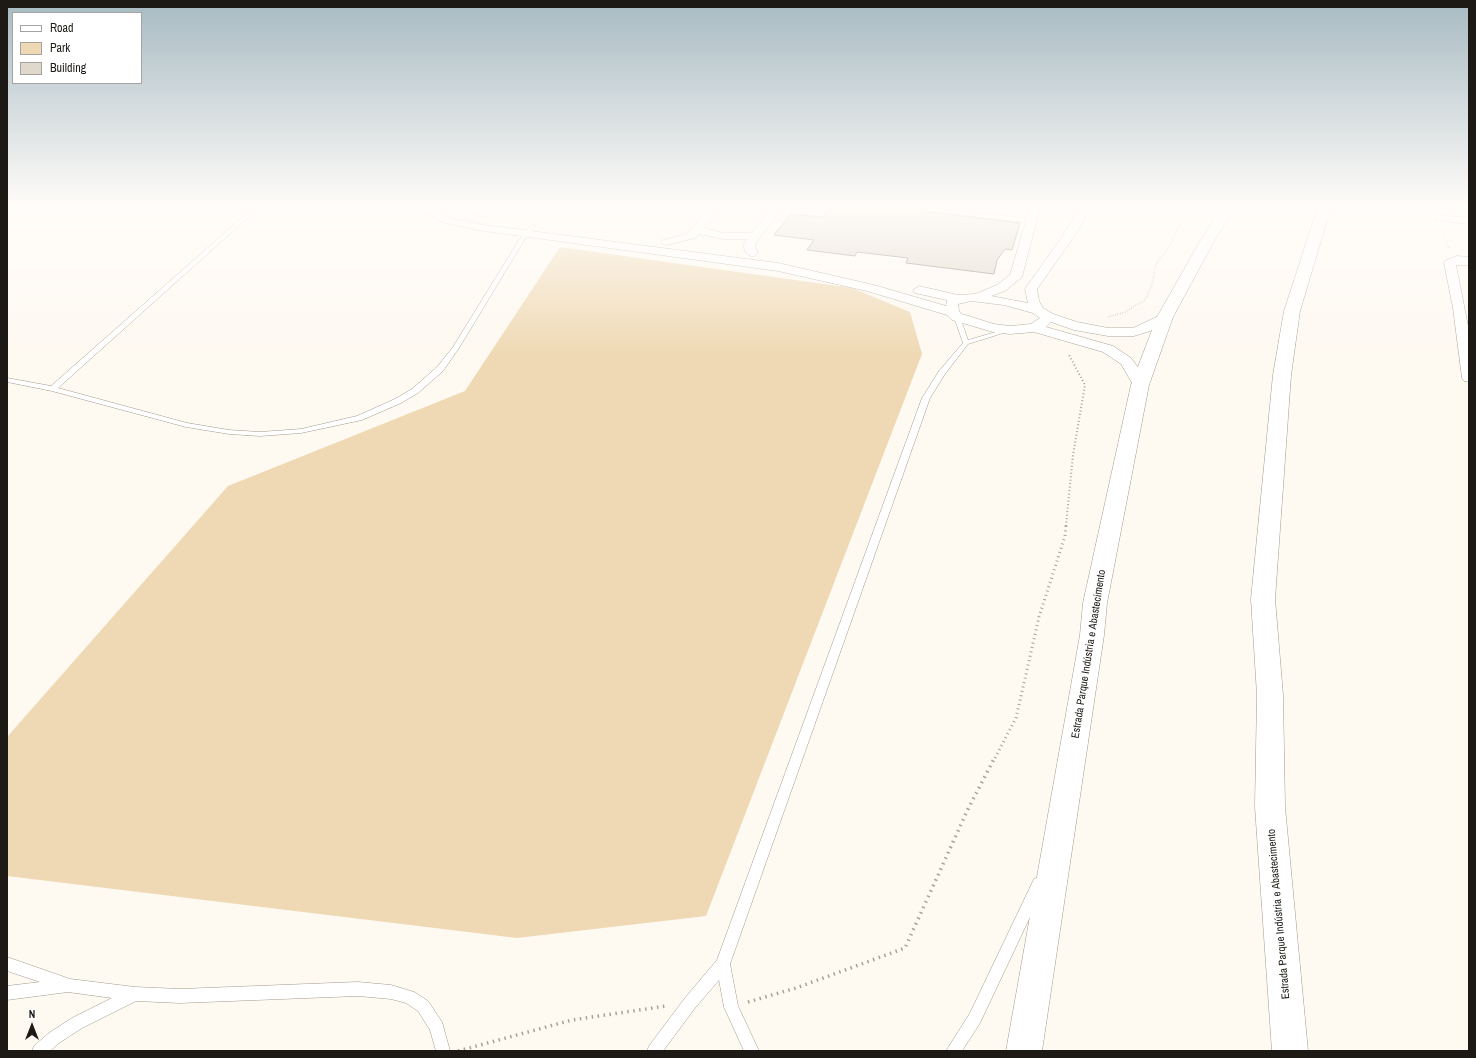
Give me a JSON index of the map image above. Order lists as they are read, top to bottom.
{
  "streets": {
    "highway": ["Estrada Parque Indústria e Abastecimento"]
  },
  "legend": ["Road", "Park", "Building"],
  "north": "top"
}
